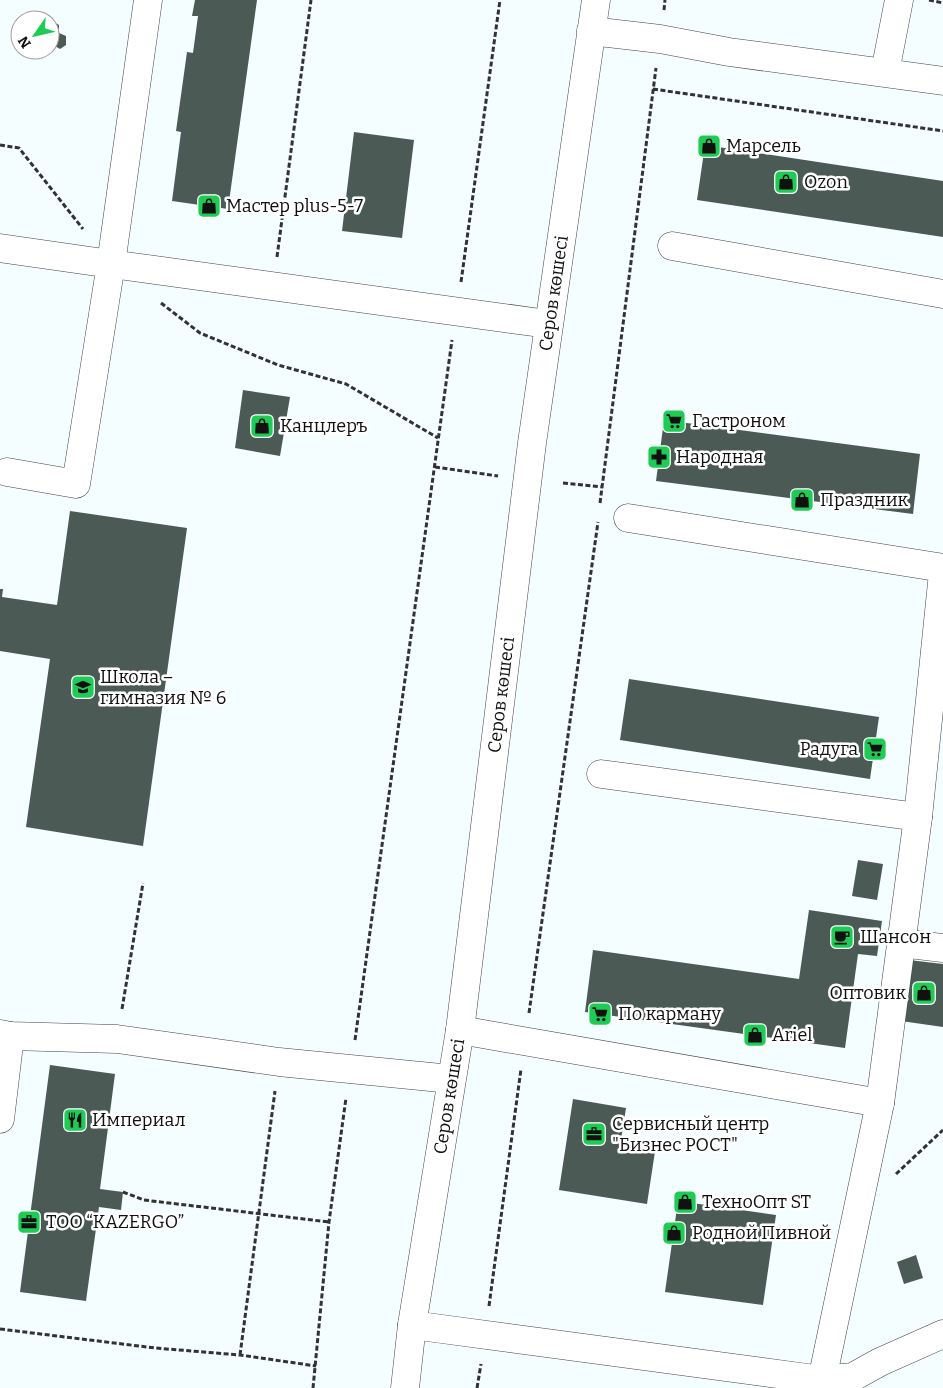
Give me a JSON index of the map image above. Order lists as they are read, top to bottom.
{
  "streets": {
    "street": ["Серов көшесі"]
  },
  "places": {
    "shop": [
      "Марсель",
      "Ozon",
      "Мастер plus-5-7",
      "Канцлеръ",
      "Праздник",
      "Оптовик",
      "Ariel",
      "ТехноОпт ST",
      "Родной Пивной"
    ],
    "supermarket": ["Гастроном", "Радуга", "По карману"],
    "pharmacy": ["Народная"],
    "school or university": ["Школа – гимназия № 6"],
    "cafe": ["Шансон"],
    "restaurant": ["Империал"],
    "office": ["Сервисный центр \"Бизнес РОСТ\"", "ТОО “KAZERGO”"]
  },
  "north": "bottom left"
}
